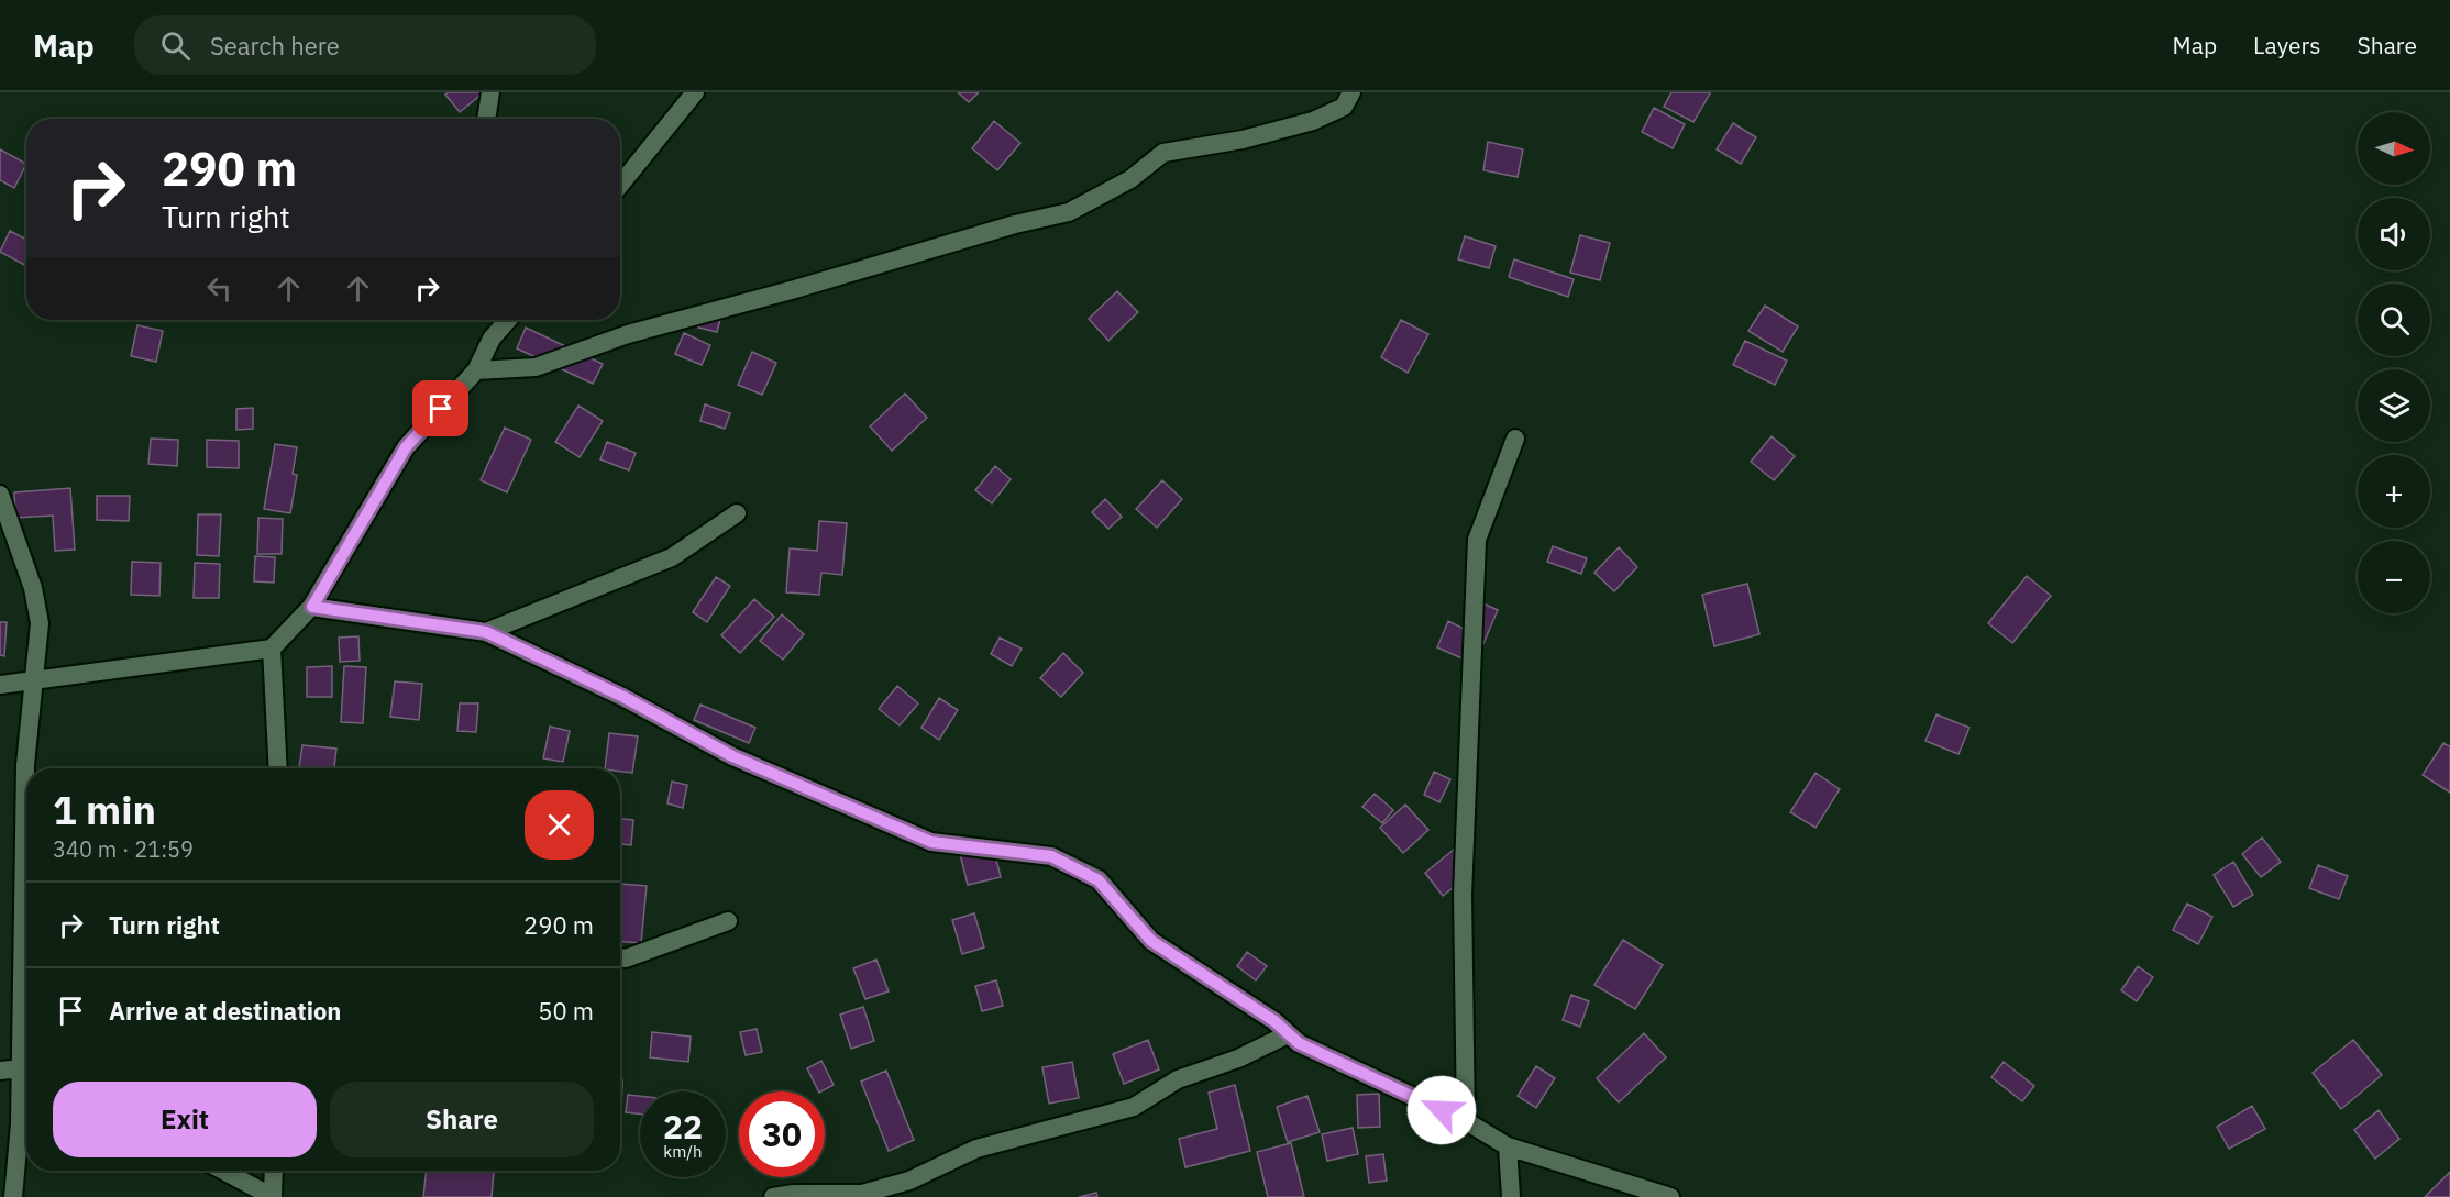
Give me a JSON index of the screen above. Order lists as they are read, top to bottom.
{
  "north": "right",
  "page": {
    "header": "Map",
    "search": "Search here",
    "nav": ["Map", "Layers", "Share"],
    "map_buttons": ["+", "−"],
    "turn": ["290 m", "Turn right"],
    "heading": ["1 min", "340 m · 21:59"],
    "list": [
      {
        "name": "Turn right",
        "value": "290 m"
      },
      {
        "name": "Arrive at destination",
        "value": "50 m"
      }
    ],
    "buttons": ["Exit", "Share"],
    "speed": "22 km/h",
    "limit": "30"
  }
}
